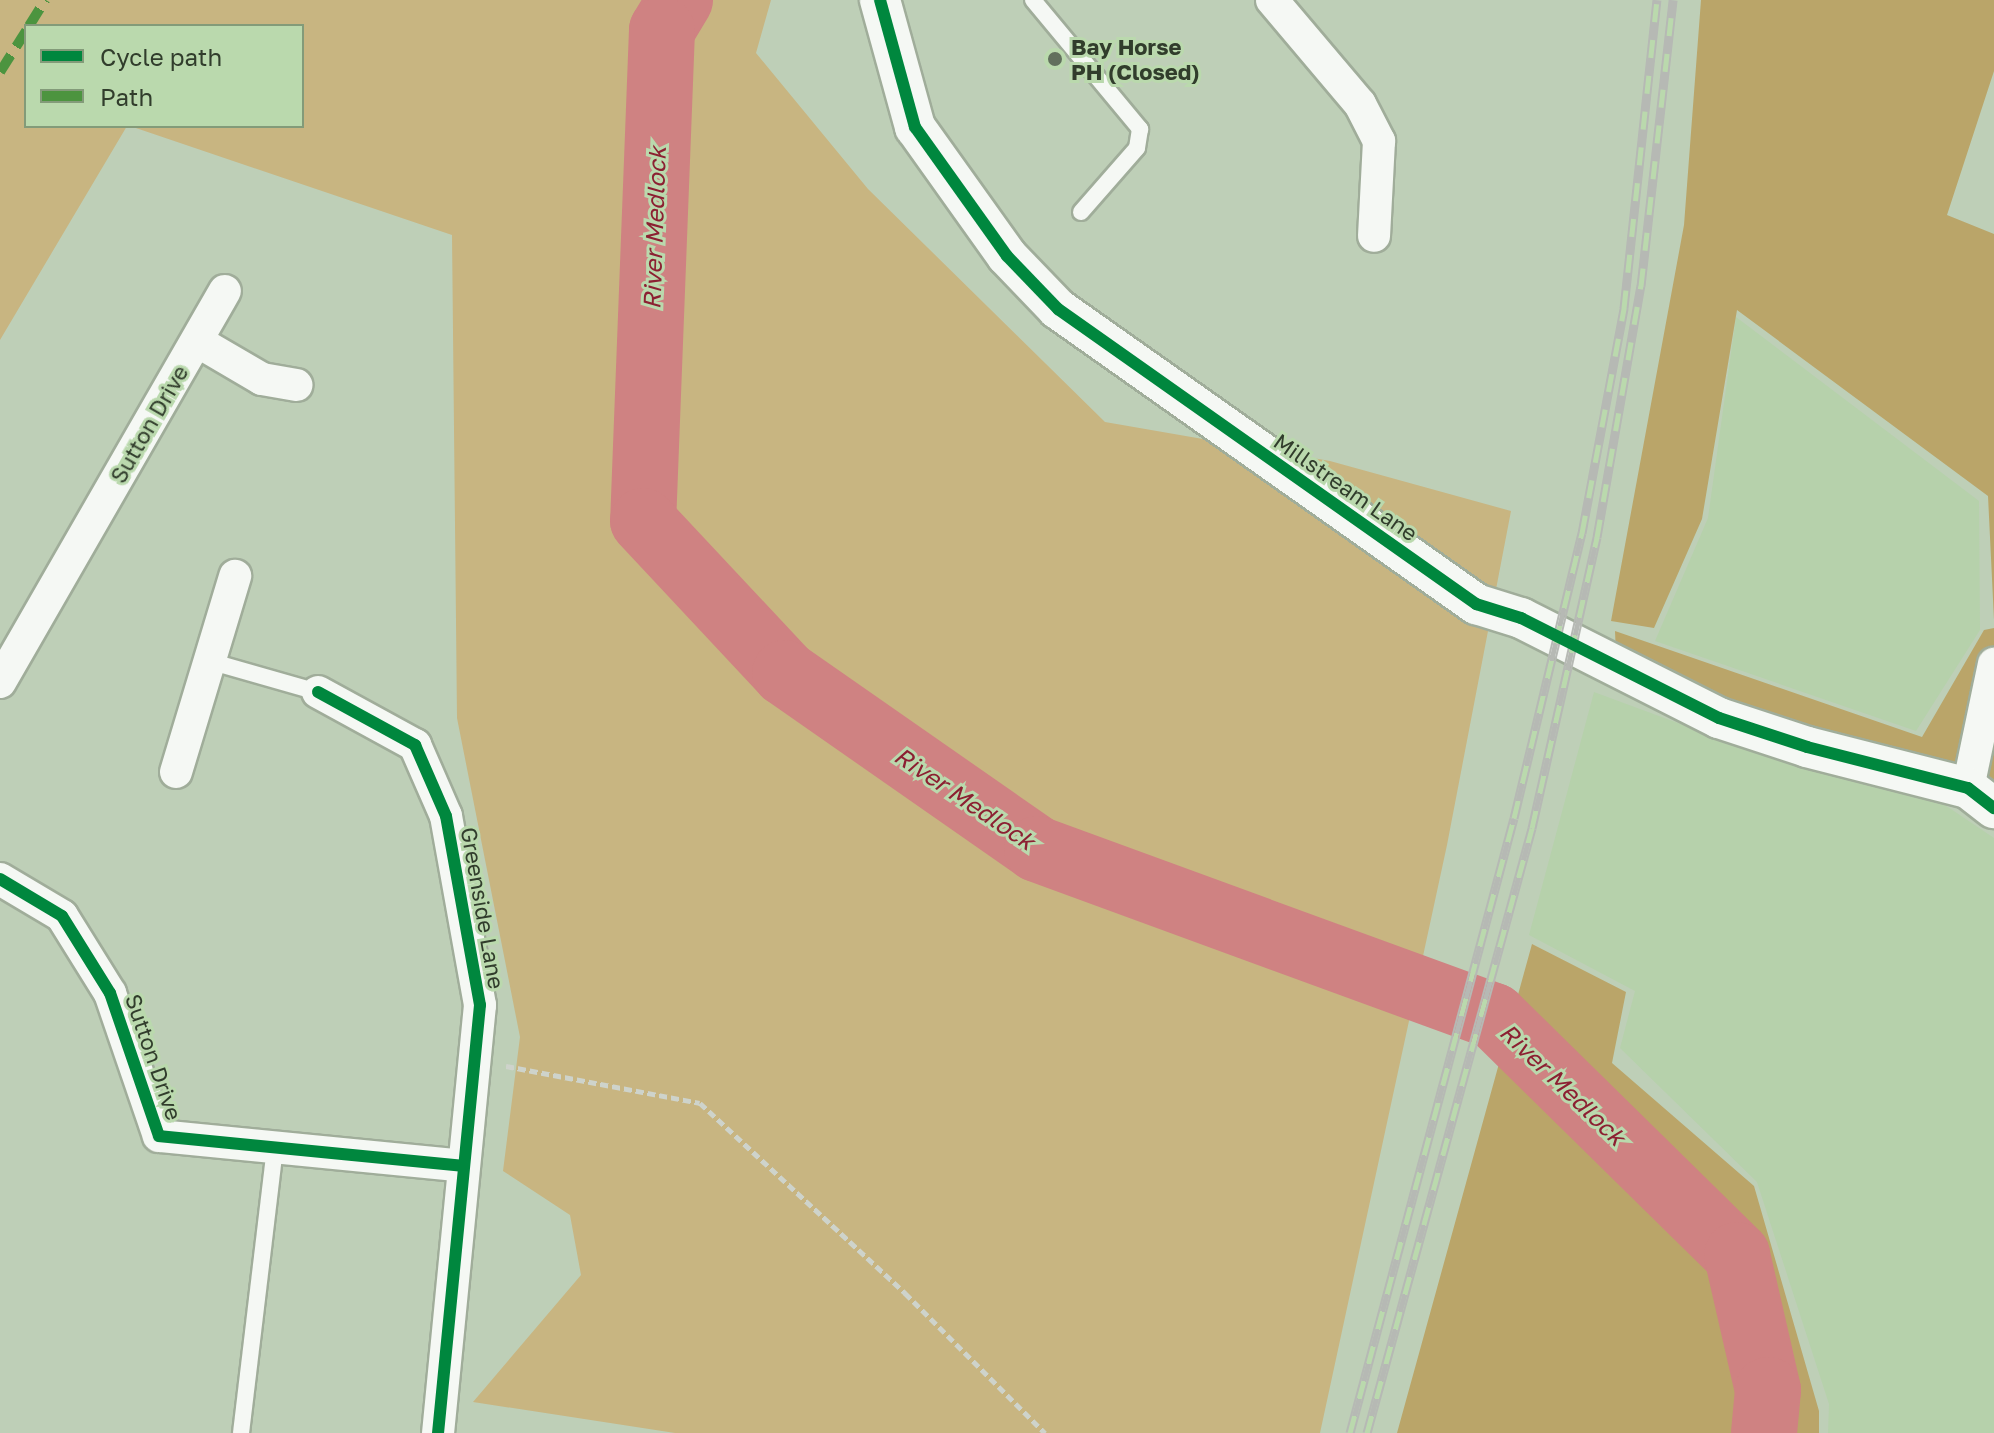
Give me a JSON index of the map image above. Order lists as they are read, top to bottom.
{
  "streets": {
    "street": ["Sutton Drive", "Millstream Lane", "Greenside Lane"]
  },
  "crossings": [
    ["Sutton Drive", "Greenside Lane"]
  ],
  "water": ["River Medlock"],
  "places": ["Bay Horse PH (Closed)"],
  "legend": ["Cycle path", "Path"]
}
